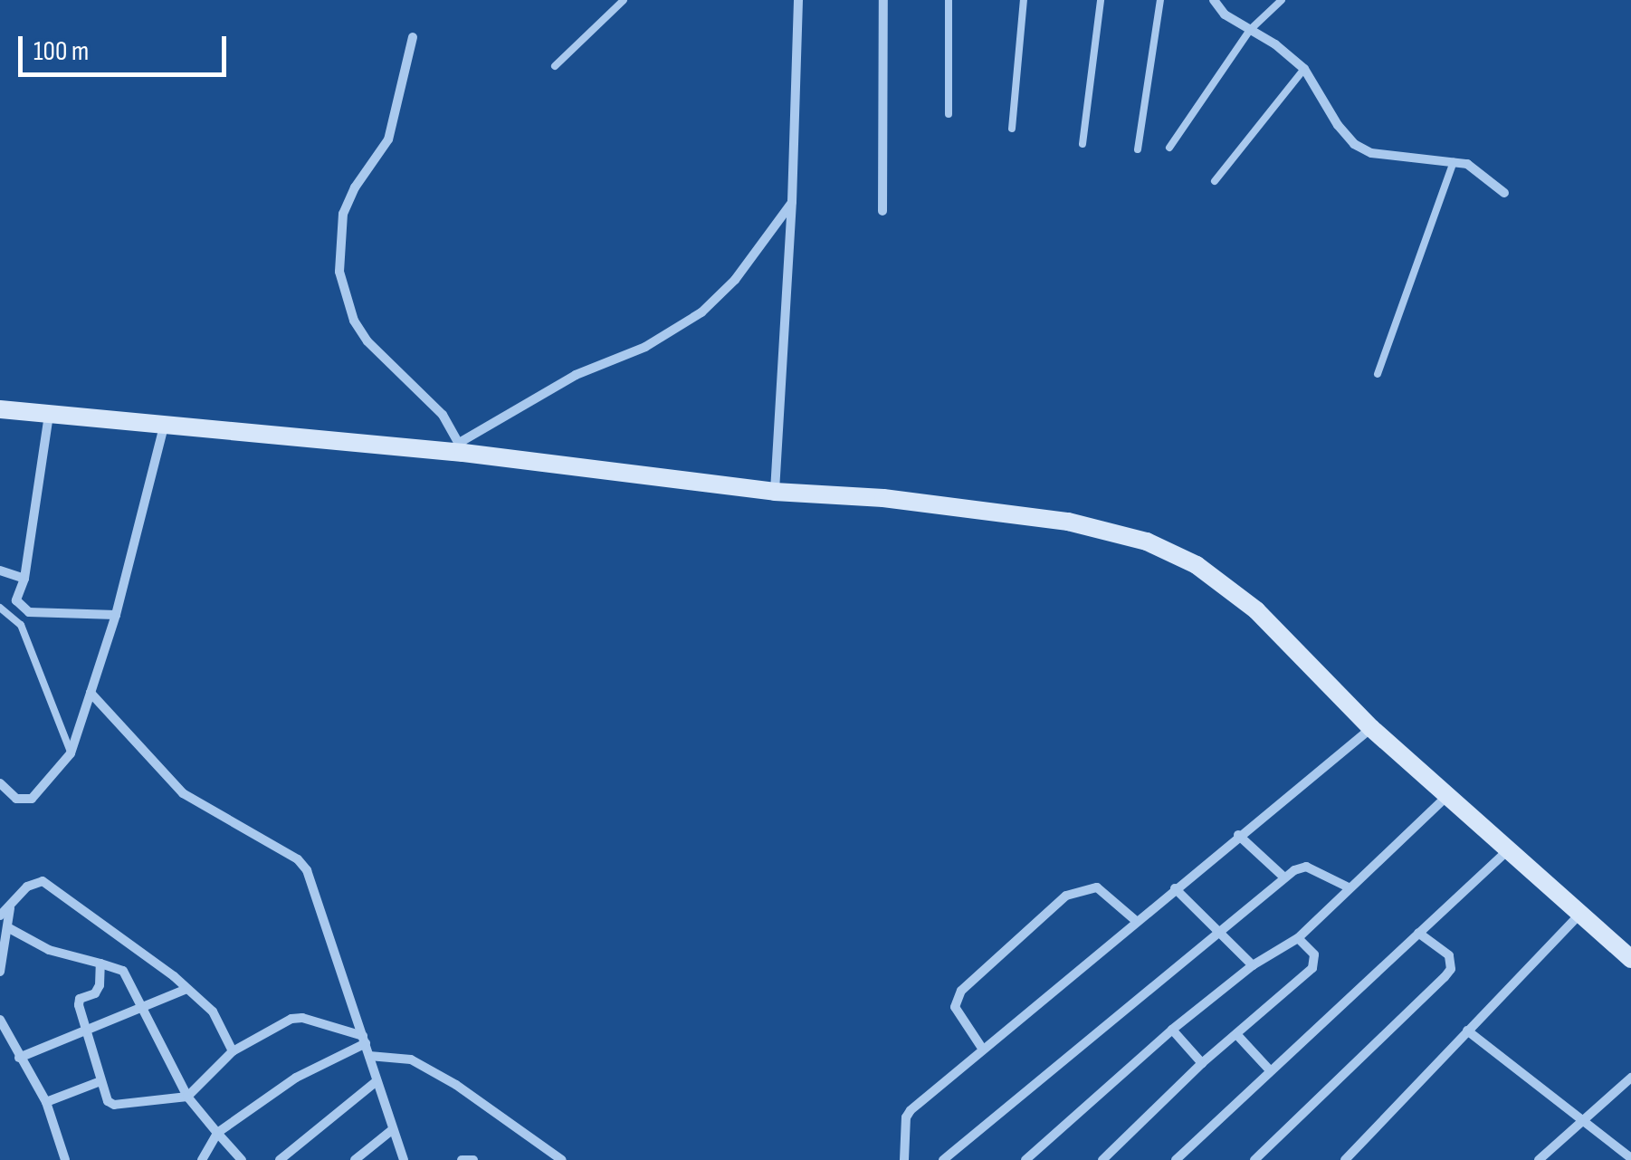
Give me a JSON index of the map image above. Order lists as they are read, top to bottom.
{
  "scale_bar": "100 m"
}
